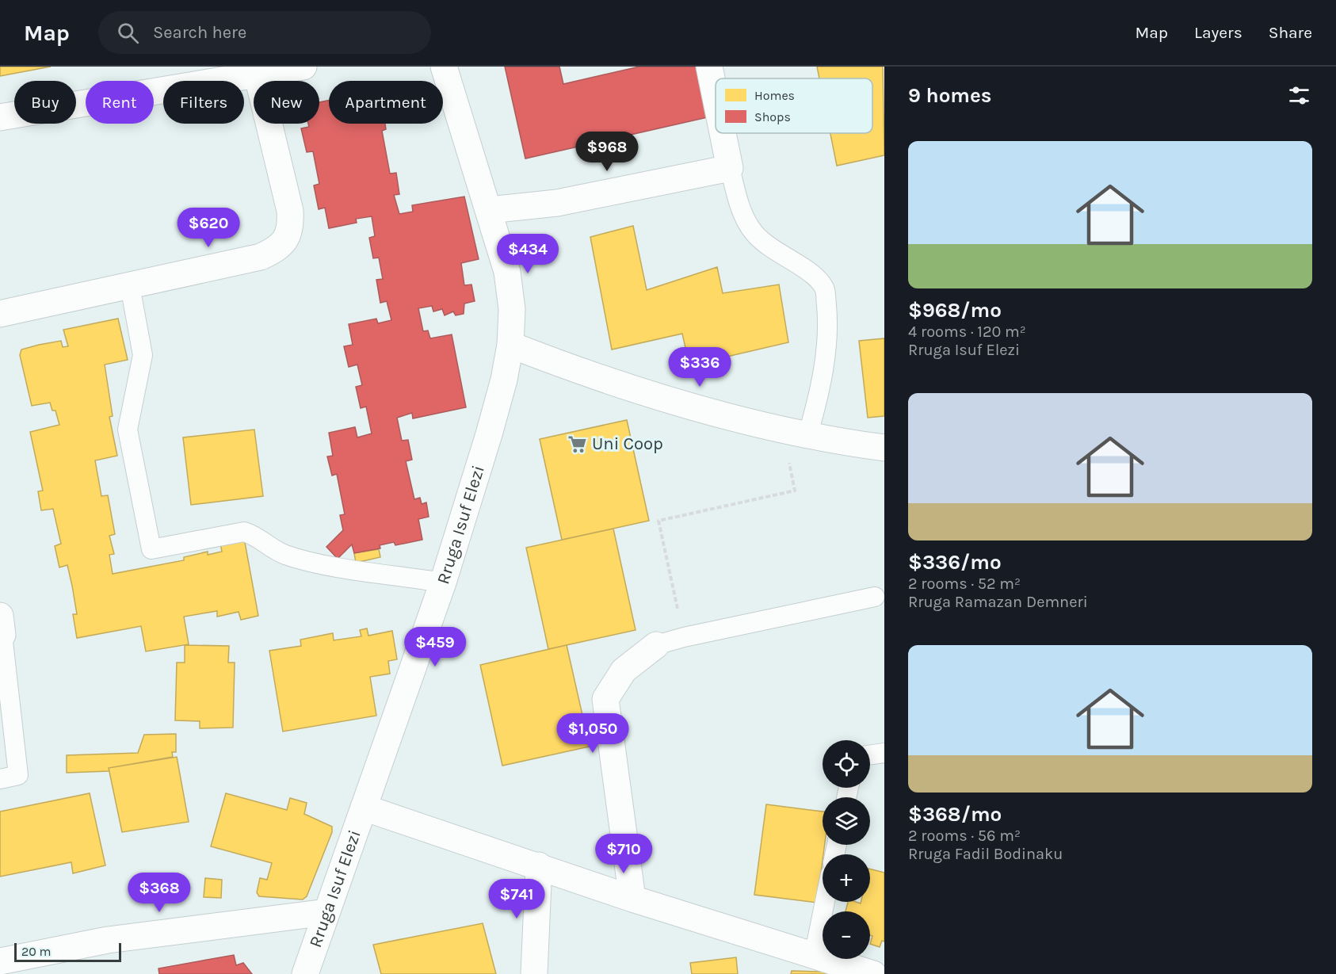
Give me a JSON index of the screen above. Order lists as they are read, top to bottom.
{
  "streets": {
    "street": ["Rruga Isuf Elezi"]
  },
  "places": {
    "supermarket": ["Uni Coop"]
  },
  "legend": ["Homes", "Shops"],
  "scale_bar": "20 m",
  "page": {
    "header": "Map",
    "search": "Search here",
    "nav": ["Map", "Layers", "Share"],
    "heading": "9 homes",
    "chip": [
      "Buy",
      "Rent",
      "Filters",
      "New",
      "Apartment"
    ],
    "list": [
      {
        "name": "$968/mo",
        "note": "4 rooms · 120 m² · Rruga Isuf Elezi"
      },
      {
        "name": "$336/mo",
        "note": "2 rooms · 52 m² · Rruga Ramazan Demneri"
      },
      {
        "name": "$368/mo",
        "note": "2 rooms · 56 m² · Rruga Fadil Bodinaku"
      }
    ],
    "price": [
      "$968",
      "$620",
      "$434",
      "$336",
      "$459",
      "$1,050",
      "$710",
      "$368",
      "$741"
    ],
    "map_buttons": ["+", "−"],
    "scale": "20 m"
  }
}
